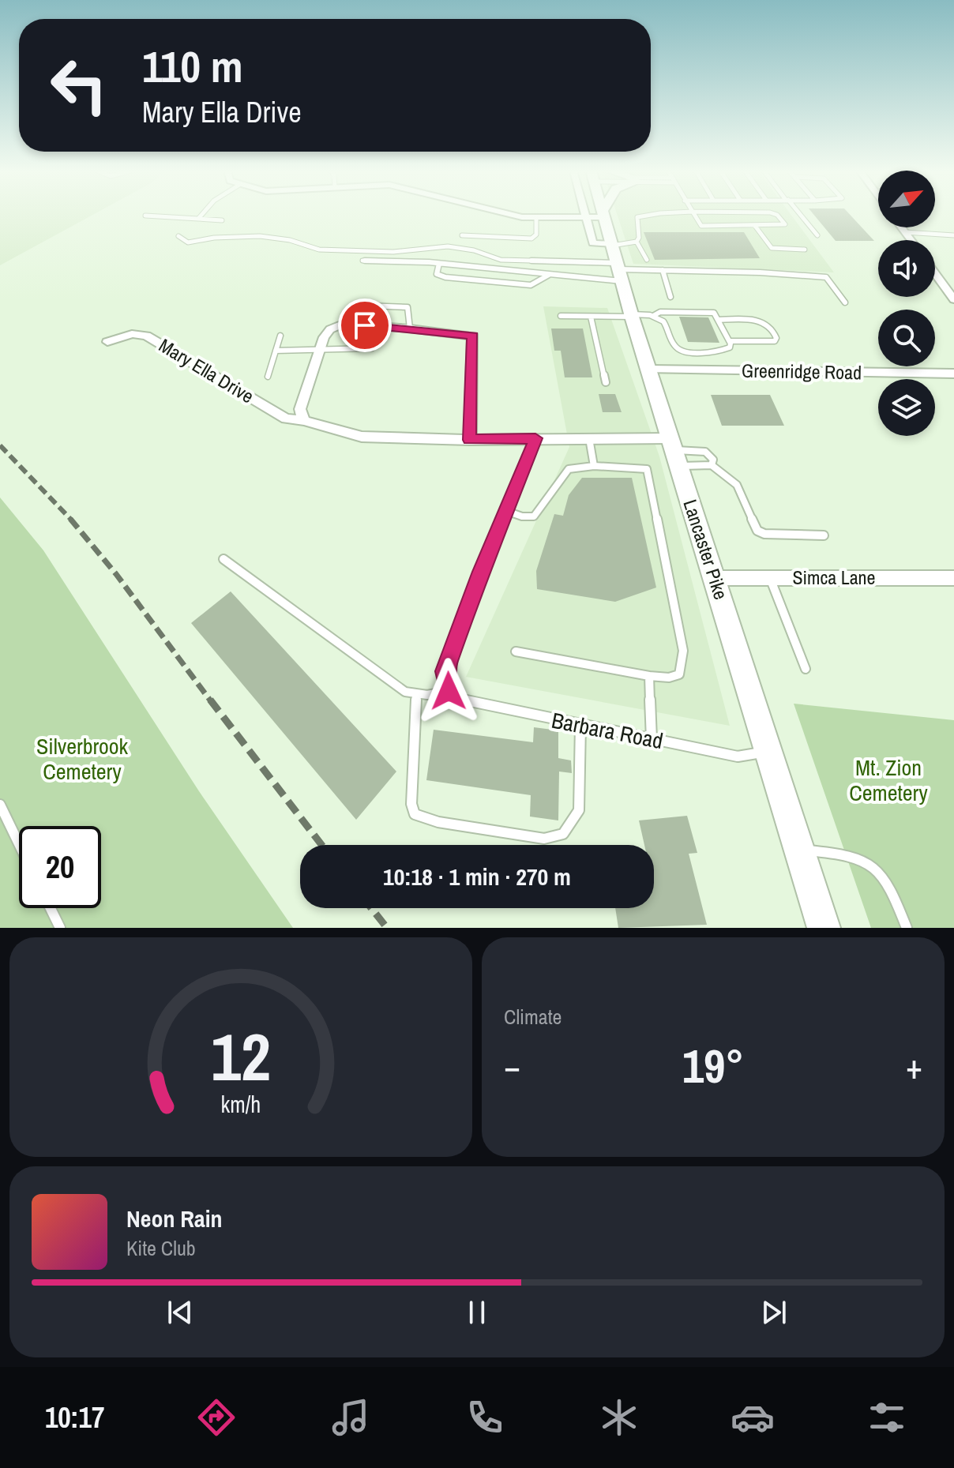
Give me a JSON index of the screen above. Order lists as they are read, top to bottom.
{
  "streets": {
    "main road": ["Lancaster Pike"],
    "street": ["Mary Ella Drive", "Greenridge Road", "Simca Lane"],
    "lane": ["Barbara Road"]
  },
  "crossings": [
    ["Mary Ella Drive", "Lancaster Pike"],
    ["Greenridge Road", "Lancaster Pike"],
    ["Lancaster Pike", "Simca Lane"],
    ["Lancaster Pike", "Barbara Road"]
  ],
  "parks": ["Silverbrook Cemetery", "Mt. Zion Cemetery"],
  "north": "top right",
  "page": {
    "turn": ["110 m", "Mary Ella Drive"],
    "limit": "20",
    "trip": "10:18 · 1 min · 270 m",
    "tile": "Climate",
    "heat": ["−", "19°", "+"],
    "song": ["Neon Rain", "Kite Club"],
    "tabs": "10:17",
    "gauge": ["12", "km/h"]
  }
}
